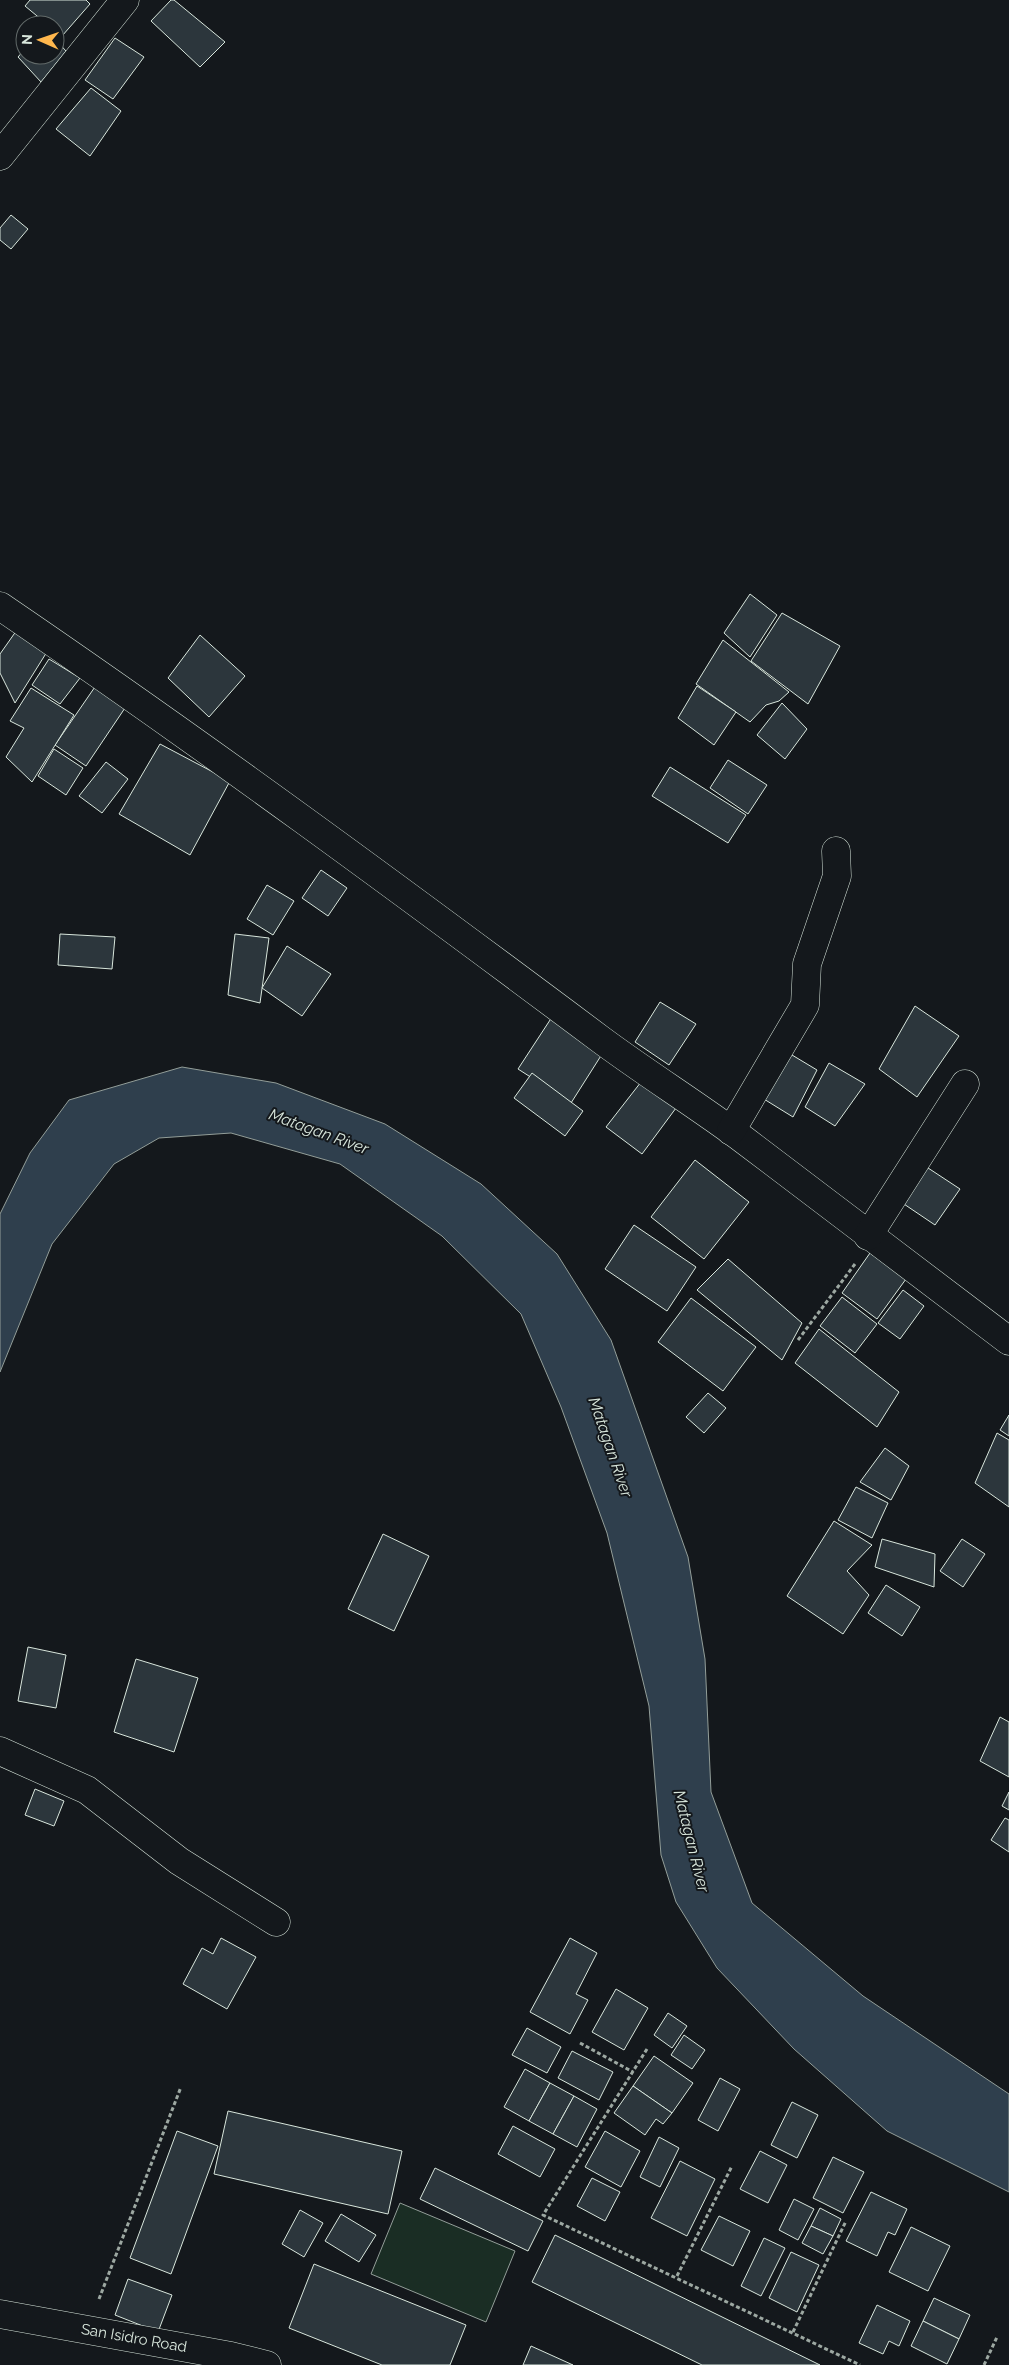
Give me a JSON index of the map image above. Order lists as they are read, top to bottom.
{
  "streets": {
    "street": ["San Isidro Road"]
  },
  "water": ["Matagan River"],
  "north": "left"
}
